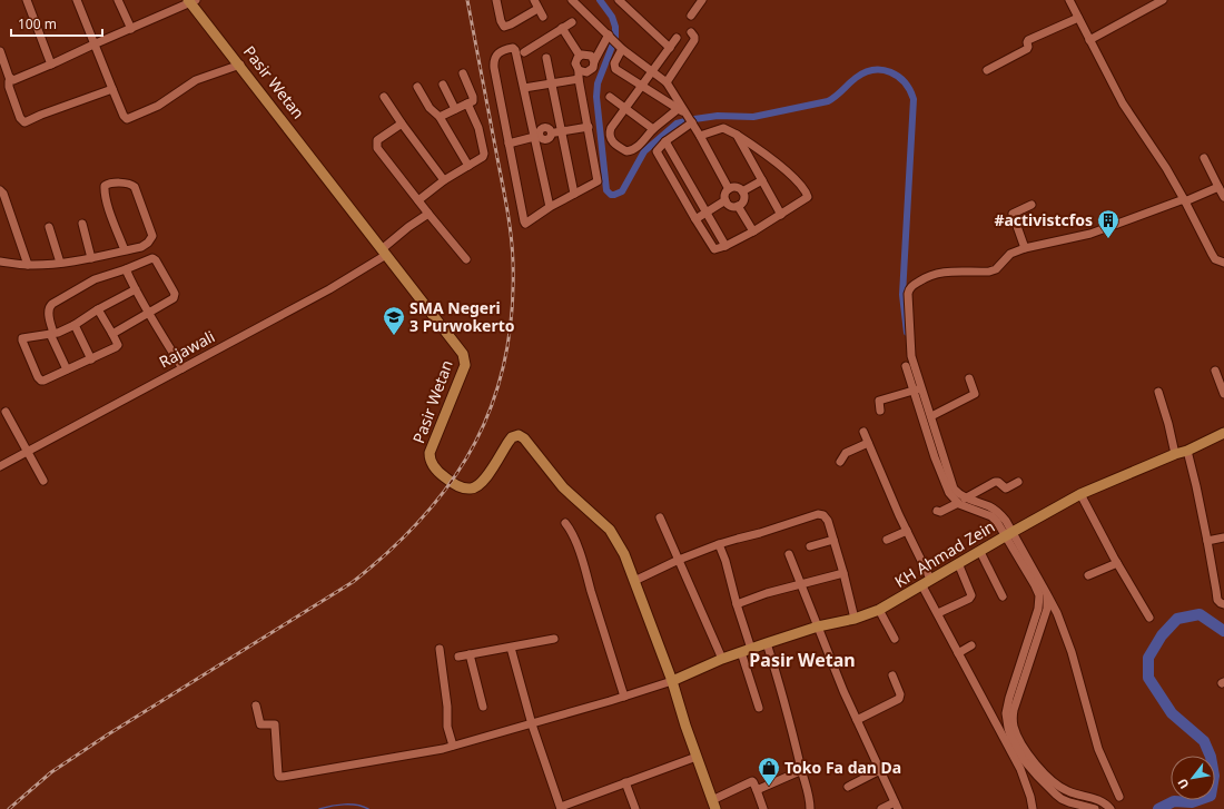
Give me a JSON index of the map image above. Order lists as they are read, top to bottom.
{
  "streets": {
    "street": ["Pasir Wetan", "Rajawali", "KH Ahmad Zein"]
  },
  "crossings": [
    ["Pasir Wetan", "Rajawali"],
    ["Pasir Wetan", "KH Ahmad Zein"]
  ],
  "districts": ["Pasir Wetan"],
  "places": {
    "building": ["#activistcfos"],
    "school or university": ["SMA Negeri 3 Purwokerto"],
    "shop": ["Toko Fa dan Da"]
  },
  "scale_bar": "100 m",
  "north": "bottom left"
}
